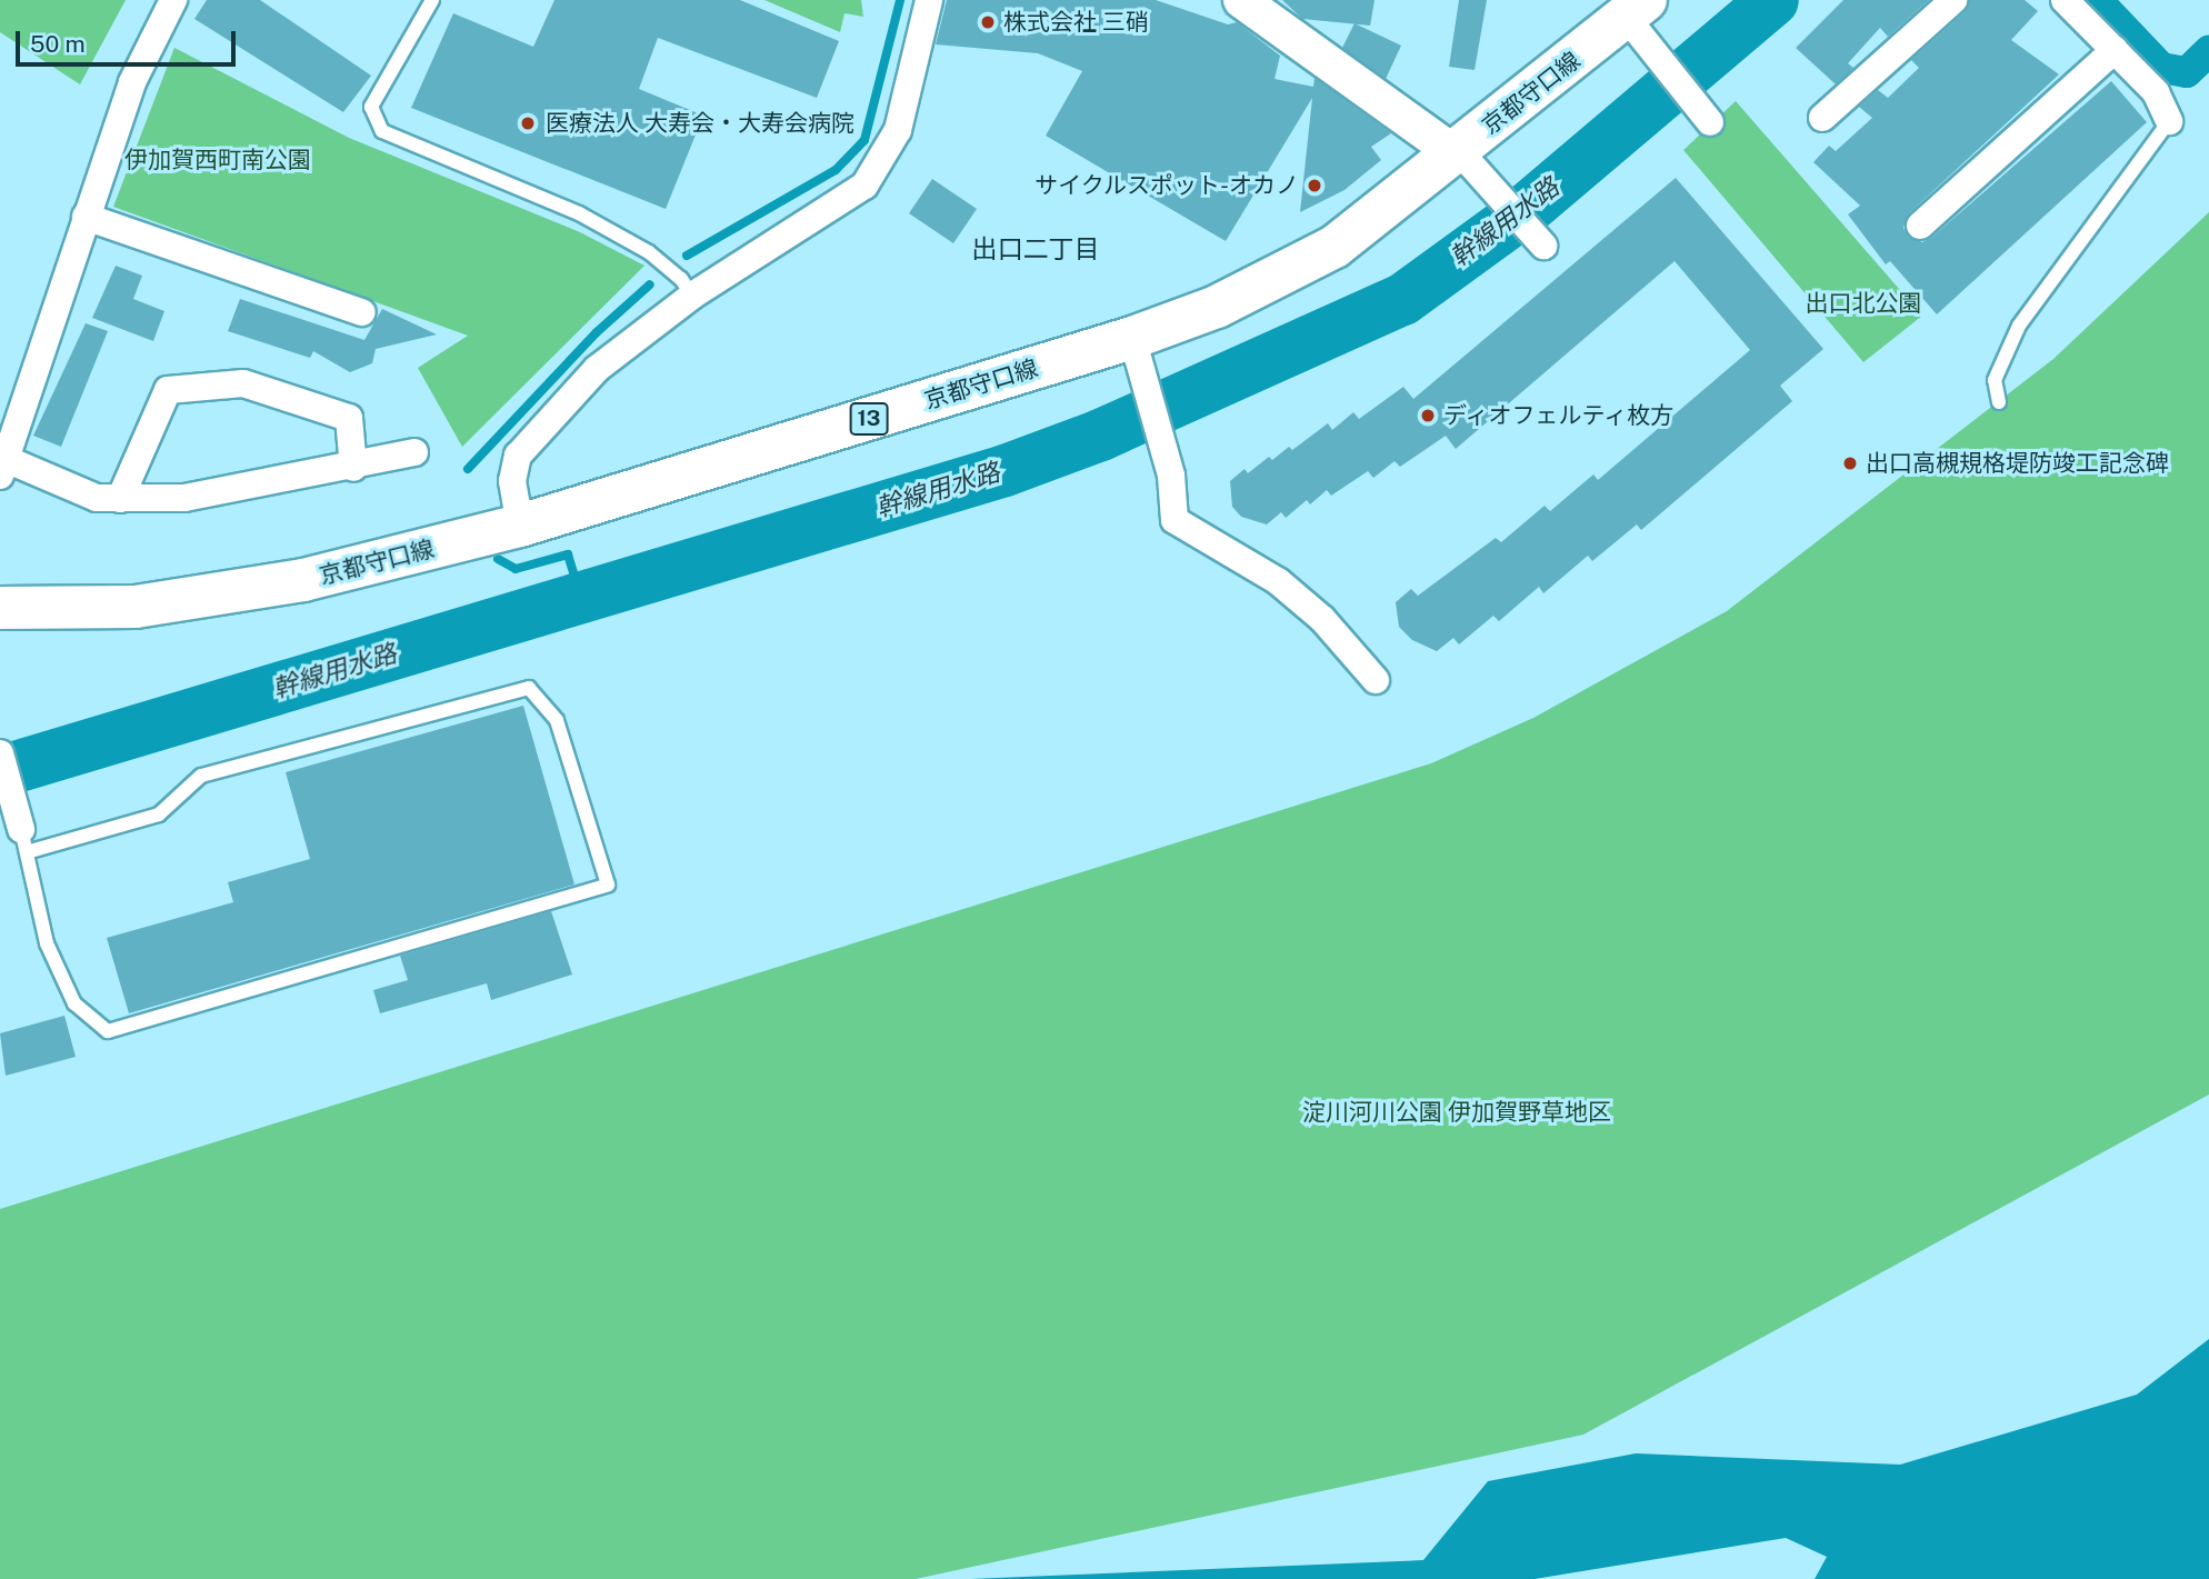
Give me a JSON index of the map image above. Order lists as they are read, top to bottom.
{
  "streets": {
    "main road": ["京都守口線", "13"]
  },
  "districts": ["出口二丁目"],
  "water": ["幹線用水路"],
  "parks": ["伊加賀西町南公園", "出口北公園", "淀川河川公園 伊加賀野草地区"],
  "places": [
    "株式会社 三硝",
    "医療法人 大寿会・大寿会病院",
    "サイクルスポット-オカノ",
    "ディオフェルティ枚方",
    "出口高槻規格堤防竣工記念碑"
  ],
  "scale_bar": "50 m"
}
